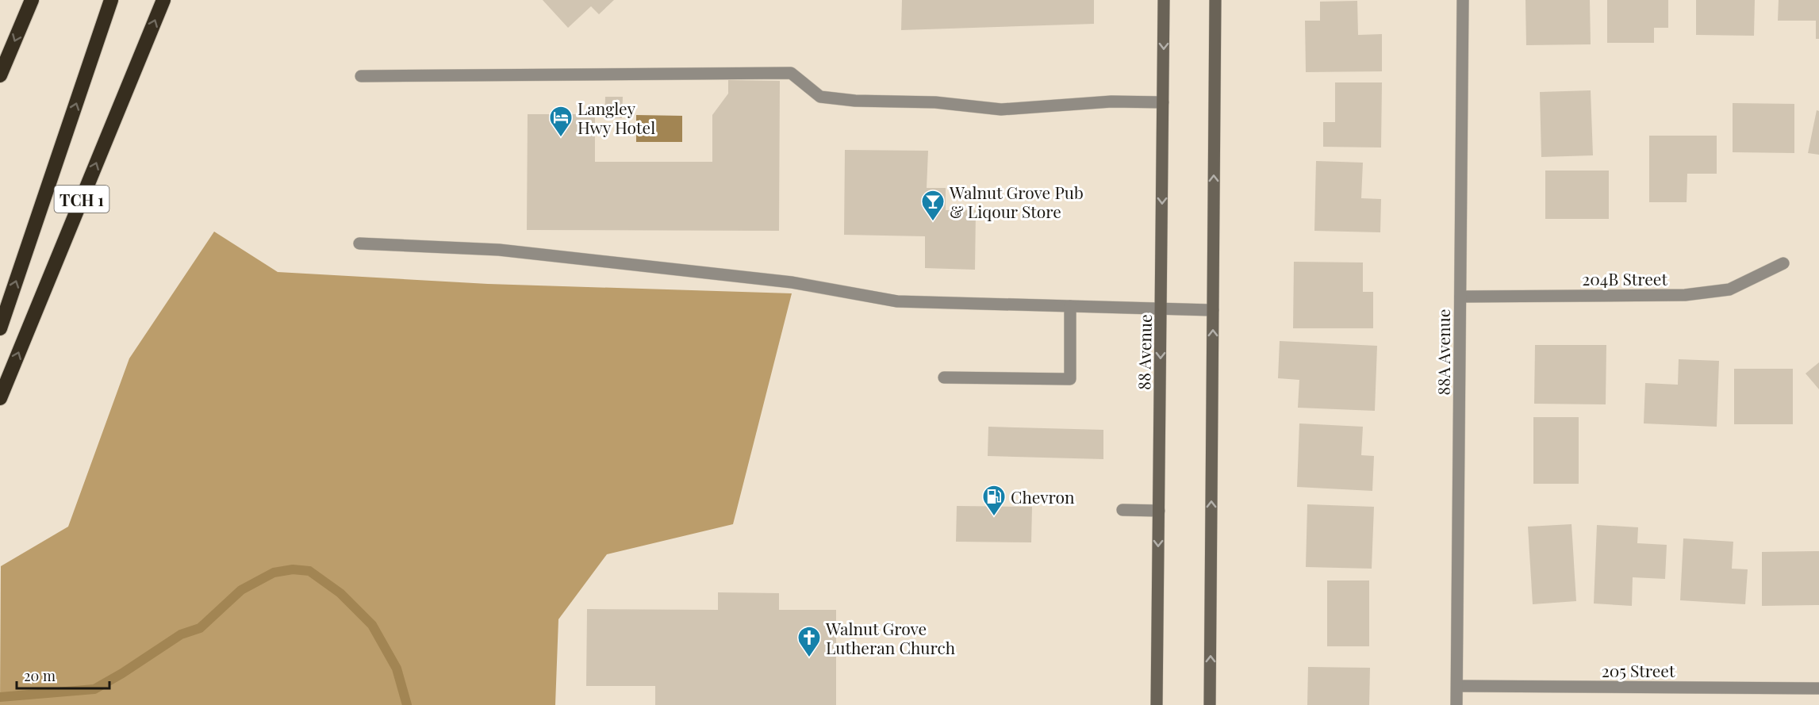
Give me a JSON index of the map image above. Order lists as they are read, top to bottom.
{
  "streets": {
    "highway": ["TCH 1"],
    "main road": ["88 Avenue"],
    "street": ["204B Street", "88A Avenue", "205 Street"]
  },
  "crossings": [
    ["204B Street", "88A Avenue"],
    ["88A Avenue", "205 Street"]
  ],
  "places": {
    "hotel": ["Langley Hwy Hotel"],
    "bar": ["Walnut Grove Pub & Liqour Store"],
    "fuel station": ["Chevron"],
    "church": ["Walnut Grove Lutheran Church"]
  },
  "scale_bar": "20 m"
}
